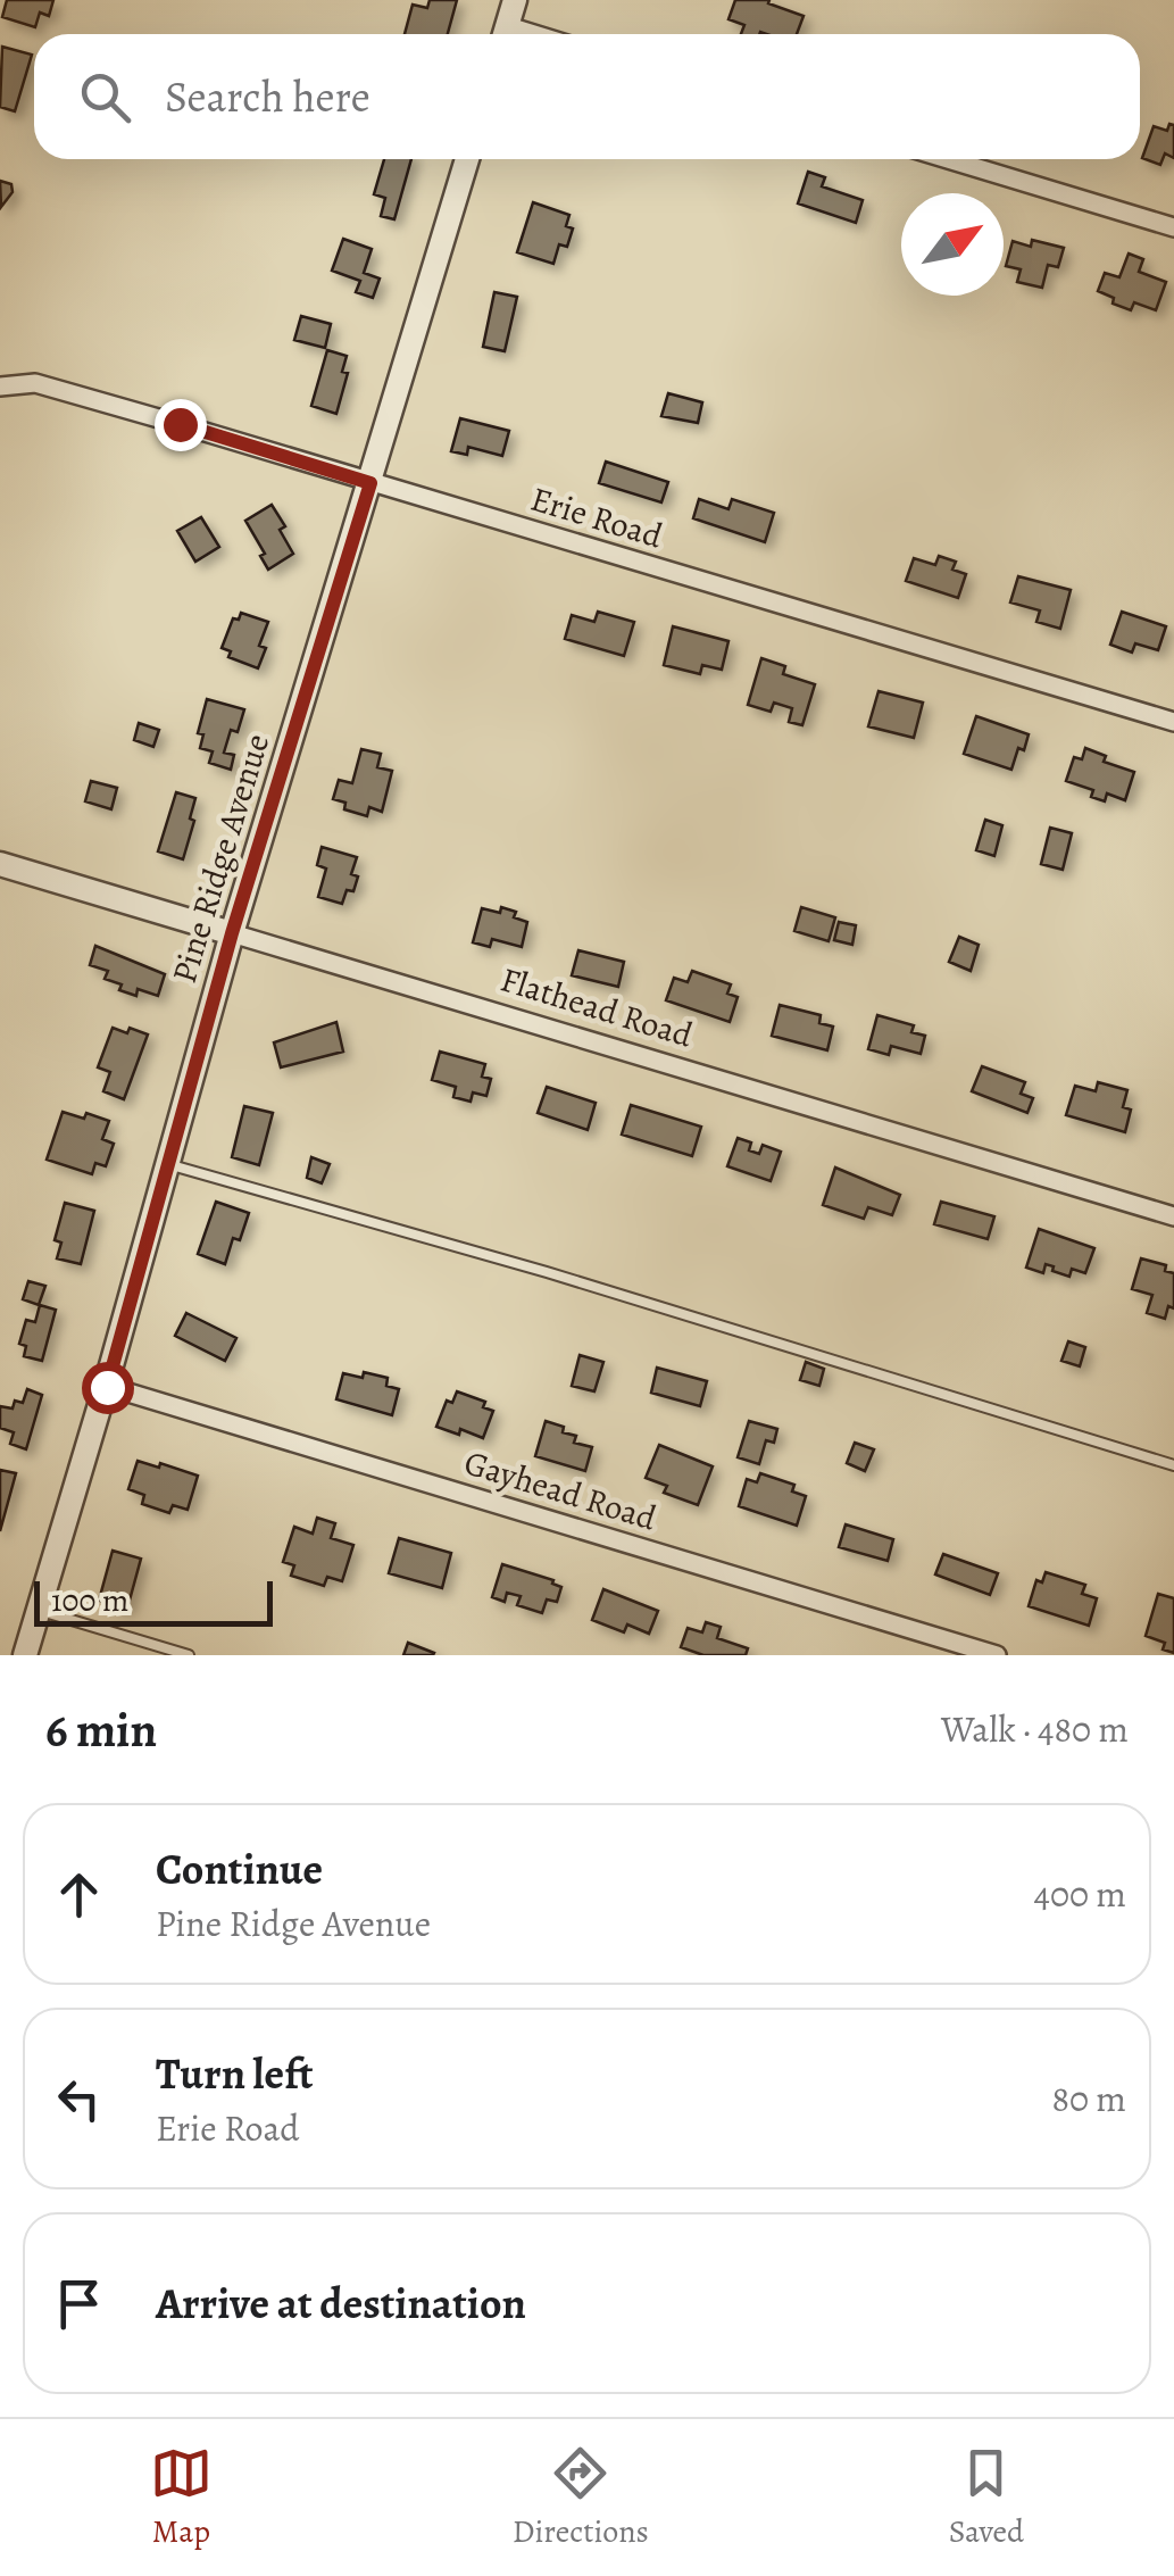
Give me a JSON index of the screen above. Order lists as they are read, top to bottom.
{
  "streets": {
    "street": [
      "Erie Road",
      "Pine Ridge Avenue",
      "Flathead Road",
      "Gayhead Road"
    ]
  },
  "crossings": [
    ["Erie Road", "Pine Ridge Avenue"],
    ["Pine Ridge Avenue", "Flathead Road"],
    ["Pine Ridge Avenue", "Gayhead Road"]
  ],
  "scale_bar": "100 m",
  "north": "top right",
  "page": {
    "search": "Search here",
    "scale": "100 m",
    "heading": ["6 min", "Walk · 480 m"],
    "list": [
      ["Continue", "Pine Ridge Avenue", "400 m"],
      ["Turn left", "Erie Road", "80 m"],
      "Arrive at destination"
    ],
    "nav": ["Map", "Directions", "Saved"]
  }
}
